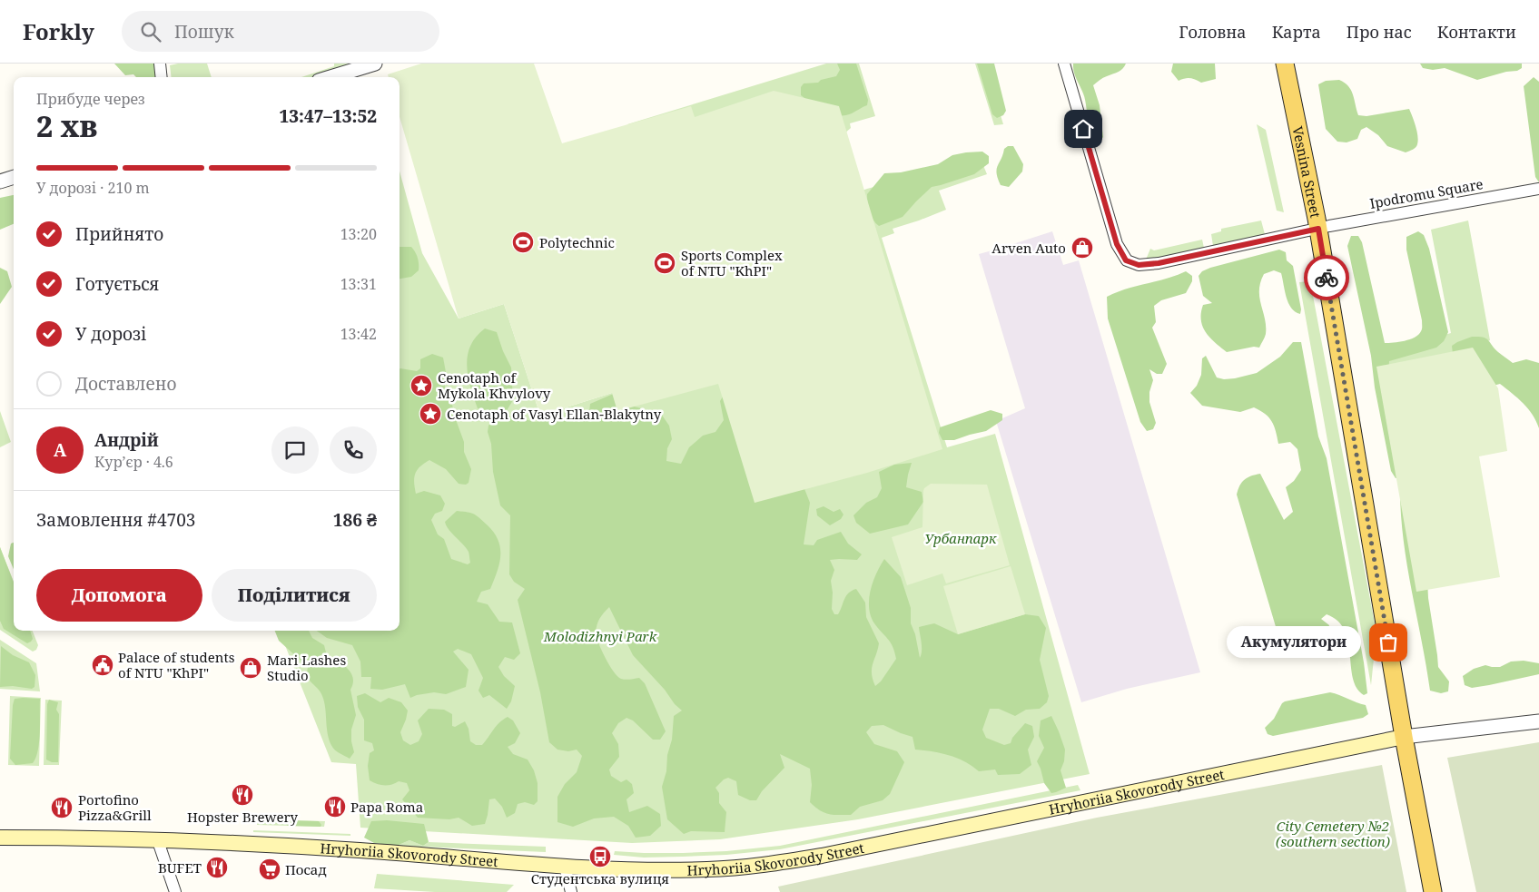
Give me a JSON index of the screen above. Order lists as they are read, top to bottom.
{
  "streets": {
    "main road": ["Vesnina Street", "Hryhoriia Skovorody Street"],
    "street": ["Ipodromu Square"]
  },
  "crossings": [
    ["Vesnina Street", "Ipodromu Square"],
    ["Vesnina Street", "Hryhoriia Skovorody Street"]
  ],
  "parks": ["Урбанпарк", "Molodizhnyi Park", "City Cemetery №2 (southern section)"],
  "places": {
    "sports": ["Polytechnic", "Sports Complex of NTU \"KhPI\""],
    "shop": ["Arven Auto", "Mari Lashes Studio"],
    "place": ["Cenotaph of Mykola Khvylovy", "Cenotaph of Vasyl Ellan-Blakytny"],
    "other": ["Акумулятори"],
    "public building": ["Palace of students of NTU \"KhPI\""],
    "restaurant": [
      "Hopster Brewery",
      "Papa Roma",
      "Portofino Pizza&Grill",
      "BUFET"
    ],
    "bus stop": ["Студентська вулиця"],
    "supermarket": ["Посад"]
  },
  "page": {
    "header": "Forkly",
    "search": "Пошук",
    "nav": [
      "Головна",
      "Карта",
      "Про нас",
      "Контакти"
    ],
    "heading": ["2 хв", "Прибуде через", "13:47–13:52"],
    "panel": [
      "Андрій",
      "Кур’єр · 4.6",
      "Замовлення #4703",
      "186 ₴"
    ],
    "bar": "У дорозі · 210 m",
    "list": [
      ["Прийнято", "13:20"],
      ["Готується", "13:31"],
      ["У дорозі", "13:42"],
      "Доставлено"
    ],
    "round": "А",
    "buttons": ["Допомога", "Поділитися"],
    "bubble": "Акумулятори"
  }
}
